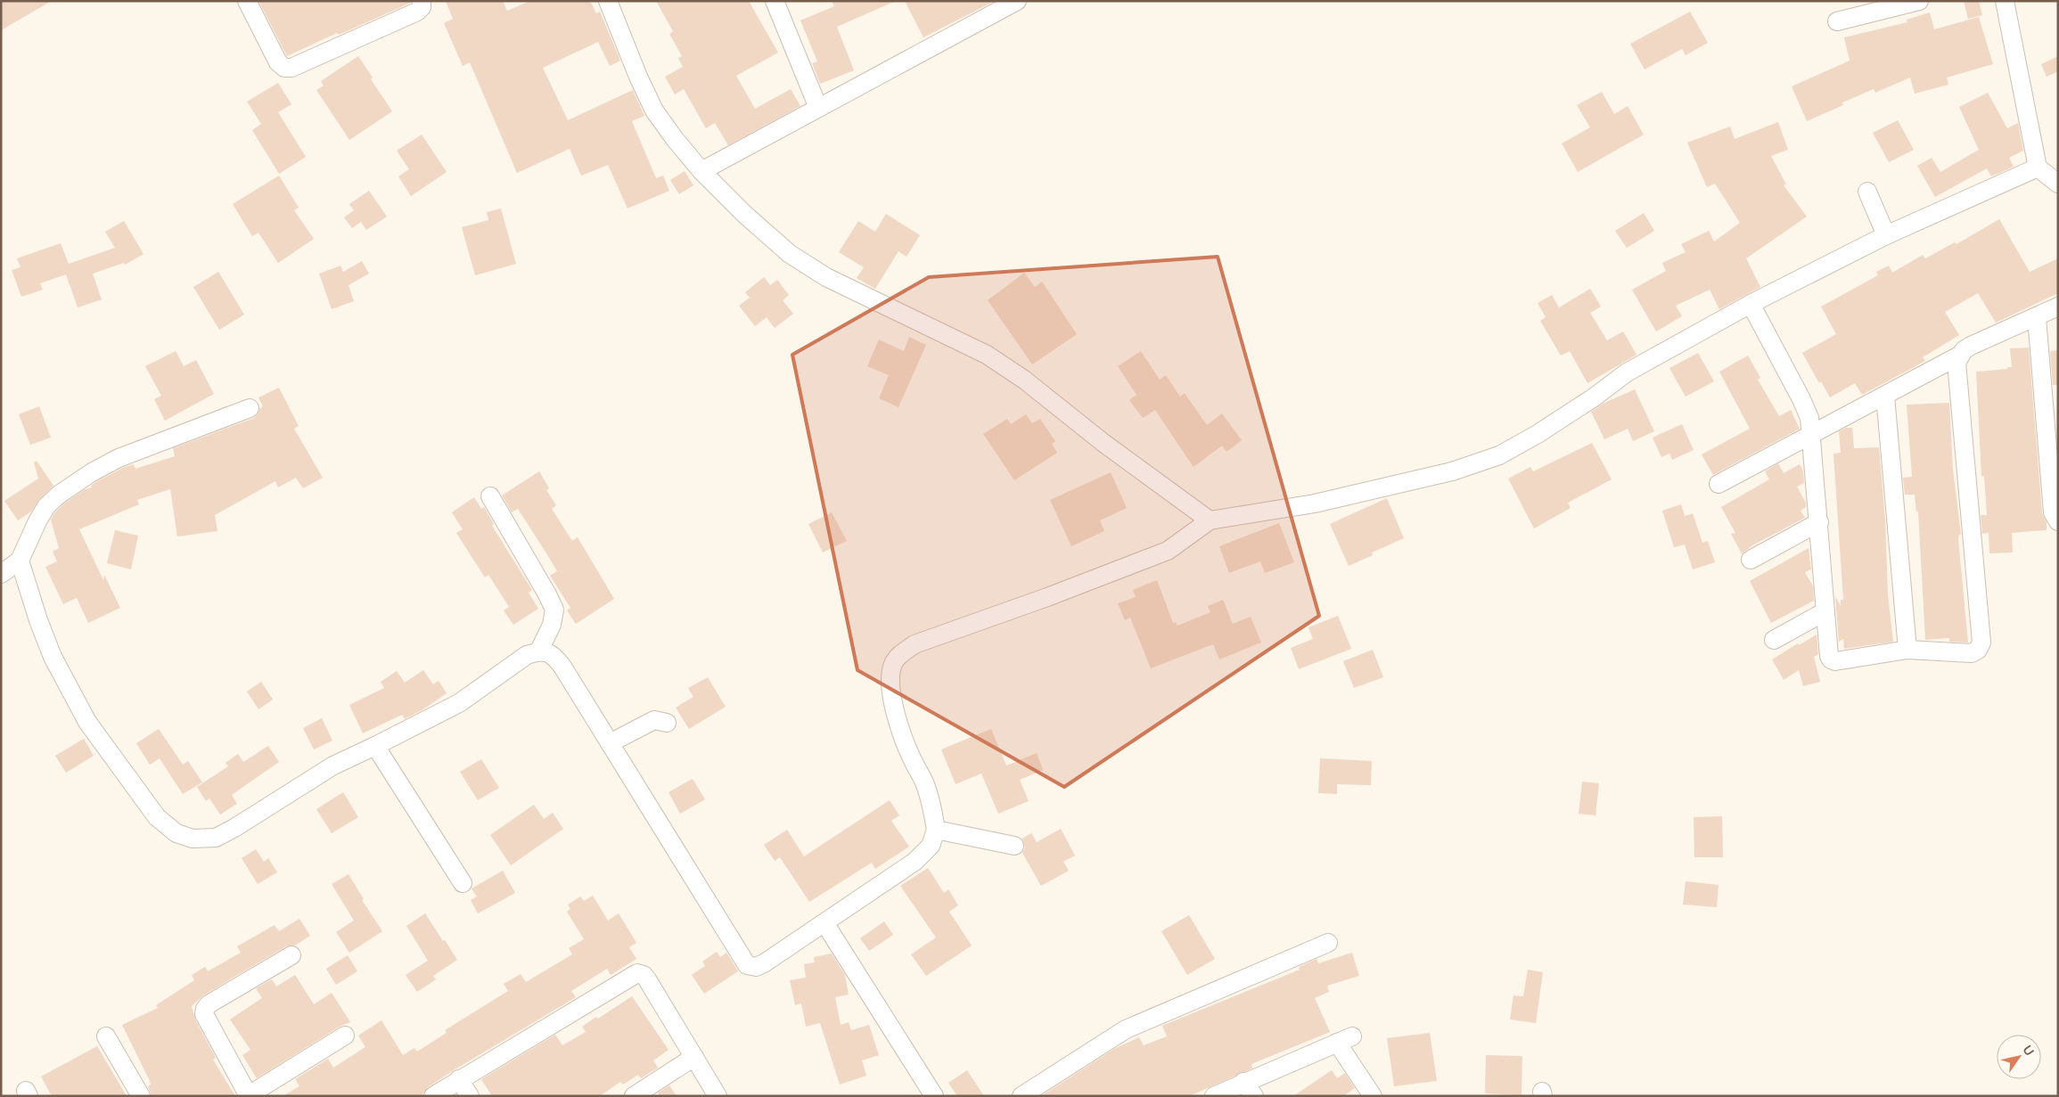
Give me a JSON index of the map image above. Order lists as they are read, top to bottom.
{
  "north": "top right"
}
